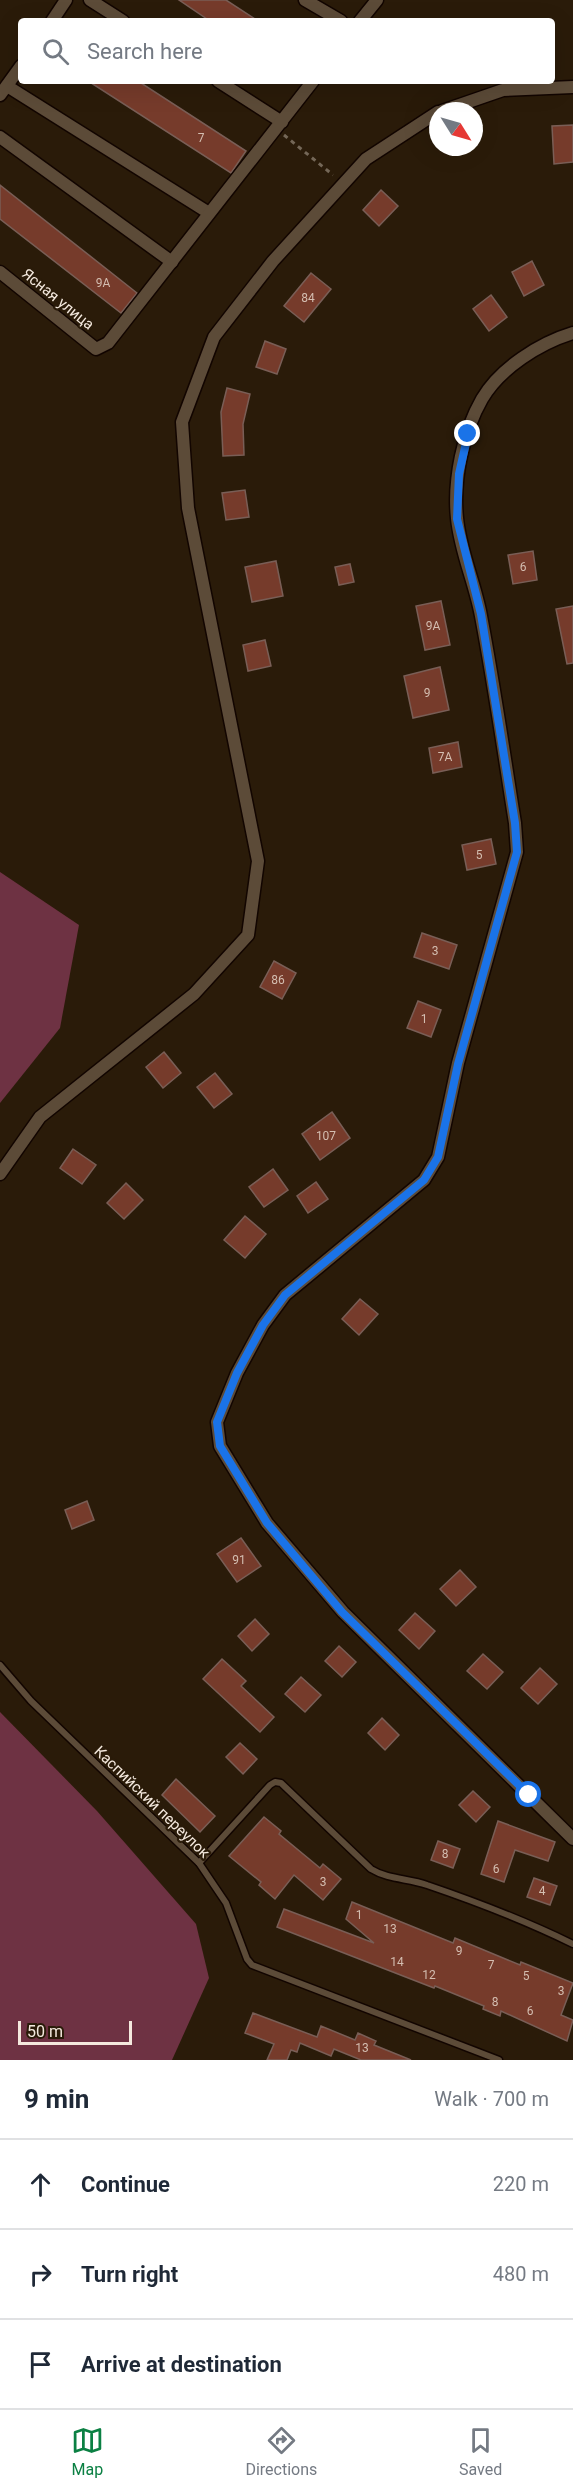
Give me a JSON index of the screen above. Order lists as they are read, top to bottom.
{
  "streets": {
    "street": ["Ясная улица"],
    "lane": ["Каспийский переулок"]
  },
  "house_numbers": [
    "7",
    "9А",
    "84",
    "6",
    "9А",
    "9",
    "7А",
    "5",
    "3",
    "86",
    "1",
    "107",
    "91",
    "8",
    "6",
    "3",
    "4",
    "1",
    "13",
    "9",
    "14",
    "7",
    "12",
    "5",
    "3",
    "8",
    "6",
    "13"
  ],
  "scale_bar": "50 m",
  "north": "bottom right",
  "page": {
    "search": "Search here",
    "scale": "50 m",
    "heading": ["9 min", "Walk · 700 m"],
    "list": [
      ["Continue", "220 m"],
      ["Turn right", "480 m"],
      "Arrive at destination"
    ],
    "nav": ["Map", "Directions", "Saved"]
  }
}
